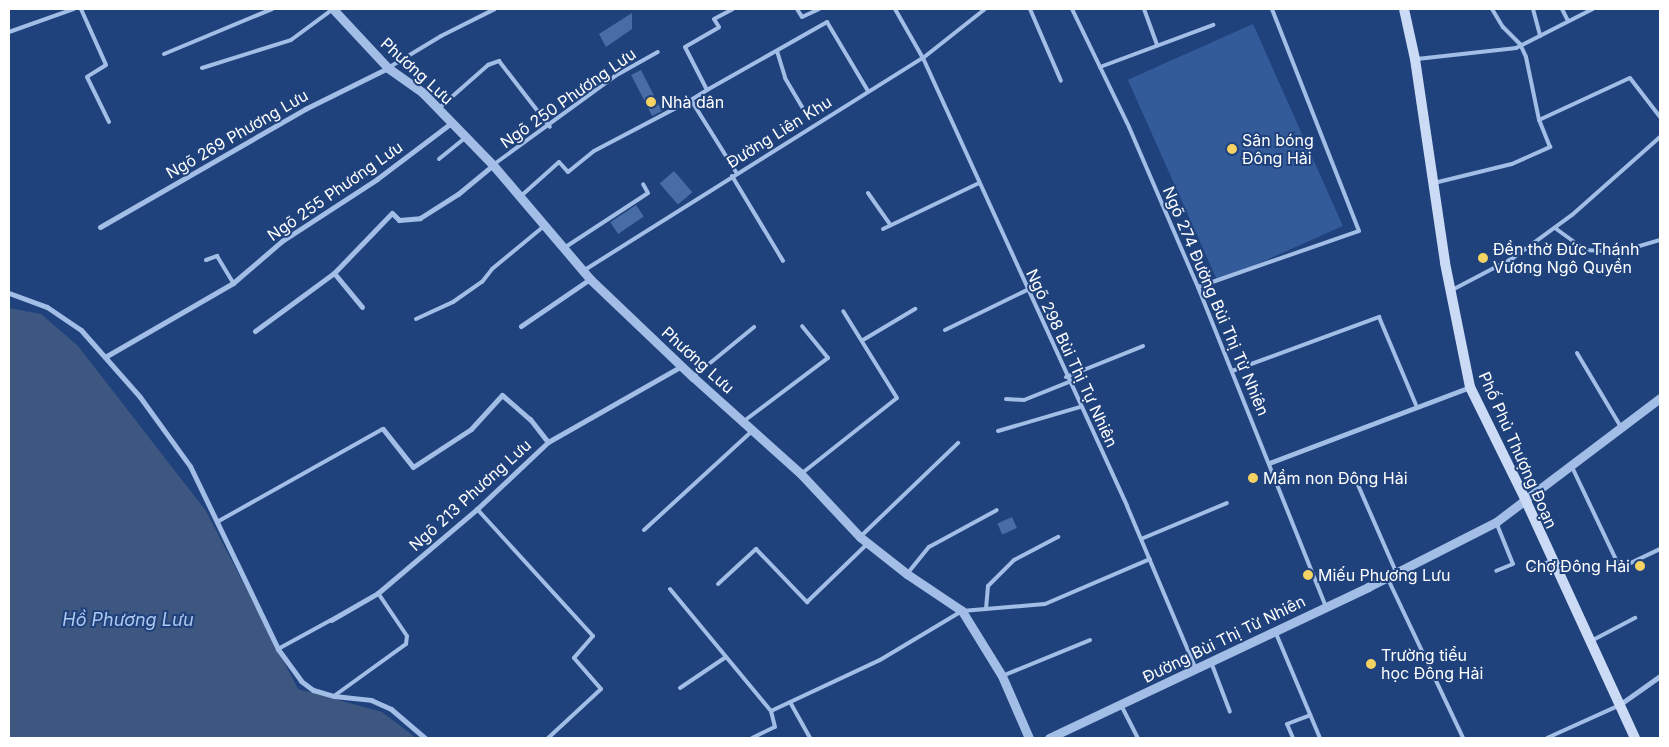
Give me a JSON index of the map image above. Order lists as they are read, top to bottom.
{
  "streets": {
    "main road": ["Phố Phủ Thượng Đoạn"],
    "street": [
      "Phương Lưu",
      "Ngõ 269 Phương Lưu",
      "Ngõ 255 Phương Lưu",
      "Ngõ 213 Phương Lưu",
      "Đường Bùi Thị Từ Nhiên"
    ],
    "lane": [
      "Ngõ 250 Phương Lưu",
      "Đường Liên Khu",
      "Ngõ 274 Đường Bùi Thị Từ Nhiên",
      "Ngõ 298 Bùi Thị Tự Nhiên"
    ]
  },
  "crossings": [
    ["Phương Lưu", "Ngõ 250 Phương Lưu"],
    ["Phương Lưu", "Đường Liên Khu"],
    ["Phương Lưu", "Ngõ 269 Phương Lưu"],
    ["Phương Lưu", "Ngõ 255 Phương Lưu"],
    ["Phương Lưu", "Ngõ 213 Phương Lưu"],
    ["Đường Liên Khu", "Ngõ 298 Bùi Thị Tự Nhiên"],
    ["Ngõ 274 Đường Bùi Thị Từ Nhiên", "Đường Bùi Thị Từ Nhiên"],
    ["Ngõ 298 Bùi Thị Tự Nhiên", "Đường Bùi Thị Từ Nhiên"],
    ["Phố Phủ Thượng Đoạn", "Đường Bùi Thị Từ Nhiên"]
  ],
  "water": ["Hồ Phương Lưu"],
  "places": [
    "Nhà dân",
    "Sân bóng Đông Hải",
    "Đền thờ Đức Thánh Vương Ngô Quyền",
    "Mầm non Đông Hải",
    "Chợ Đông Hải",
    "Miếu Phương Lưu",
    "Trường tiểu học Đông Hải"
  ]
}
